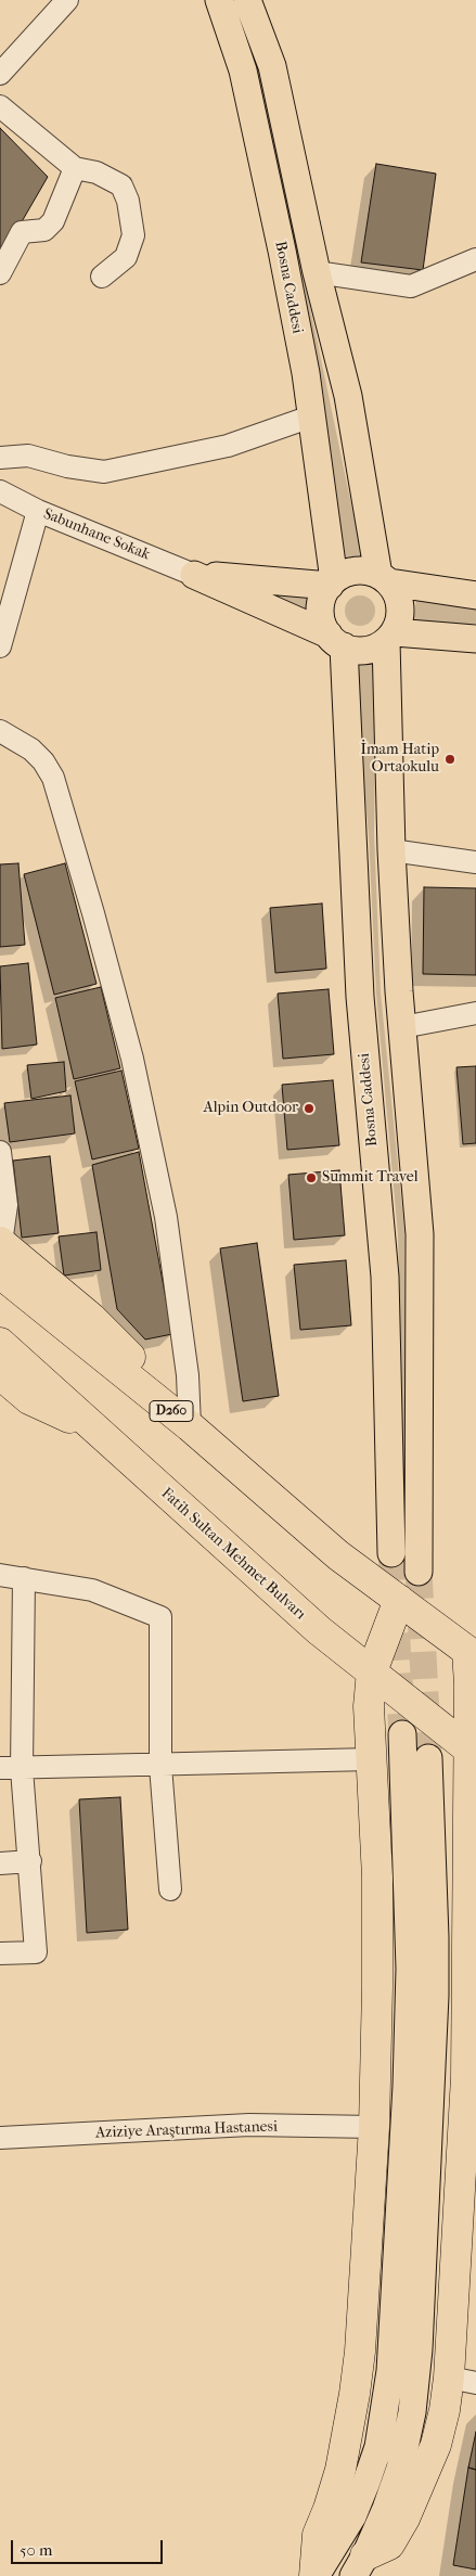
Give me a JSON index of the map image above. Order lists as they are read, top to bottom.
{
  "streets": {
    "highway": ["D260", "Fatih Sultan Mehmet Bulvarı"],
    "main road": ["Bosna Caddesi"],
    "street": ["Sabunhane Sokak", "Aziziye Araştırma Hastanesi"]
  },
  "places": ["İmam Hatip Ortaokulu", "Alpin Outdoor", "Summit Travel"],
  "scale_bar": "50 m"
}
